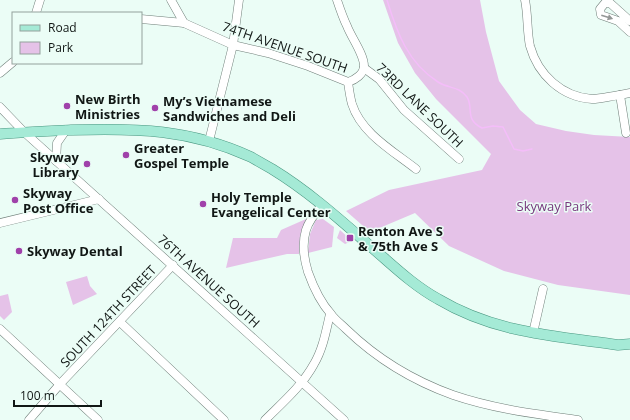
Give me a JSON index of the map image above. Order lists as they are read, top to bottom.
{
  "streets": {
    "street": [
      "74TH AVENUE SOUTH",
      "73RD LANE SOUTH",
      "76TH AVENUE SOUTH",
      "SOUTH 124TH STREET"
    ]
  },
  "crossings": [
    ["74TH AVENUE SOUTH", "73RD LANE SOUTH"],
    ["76TH AVENUE SOUTH", "SOUTH 124TH STREET"]
  ],
  "parks": ["Skyway Park"],
  "places": {
    "other": [
      "New Birth Ministries",
      "My’s Vietnamese Sandwiches and Deli",
      "Greater Gospel Temple",
      "Skyway Library",
      "Skyway Post Office",
      "Holy Temple Evangelical Center",
      "Skyway Dental"
    ],
    "transit": ["Renton Ave S & 75th Ave S"]
  },
  "legend": ["Road", "Park"],
  "scale_bar": "100 m"
}
